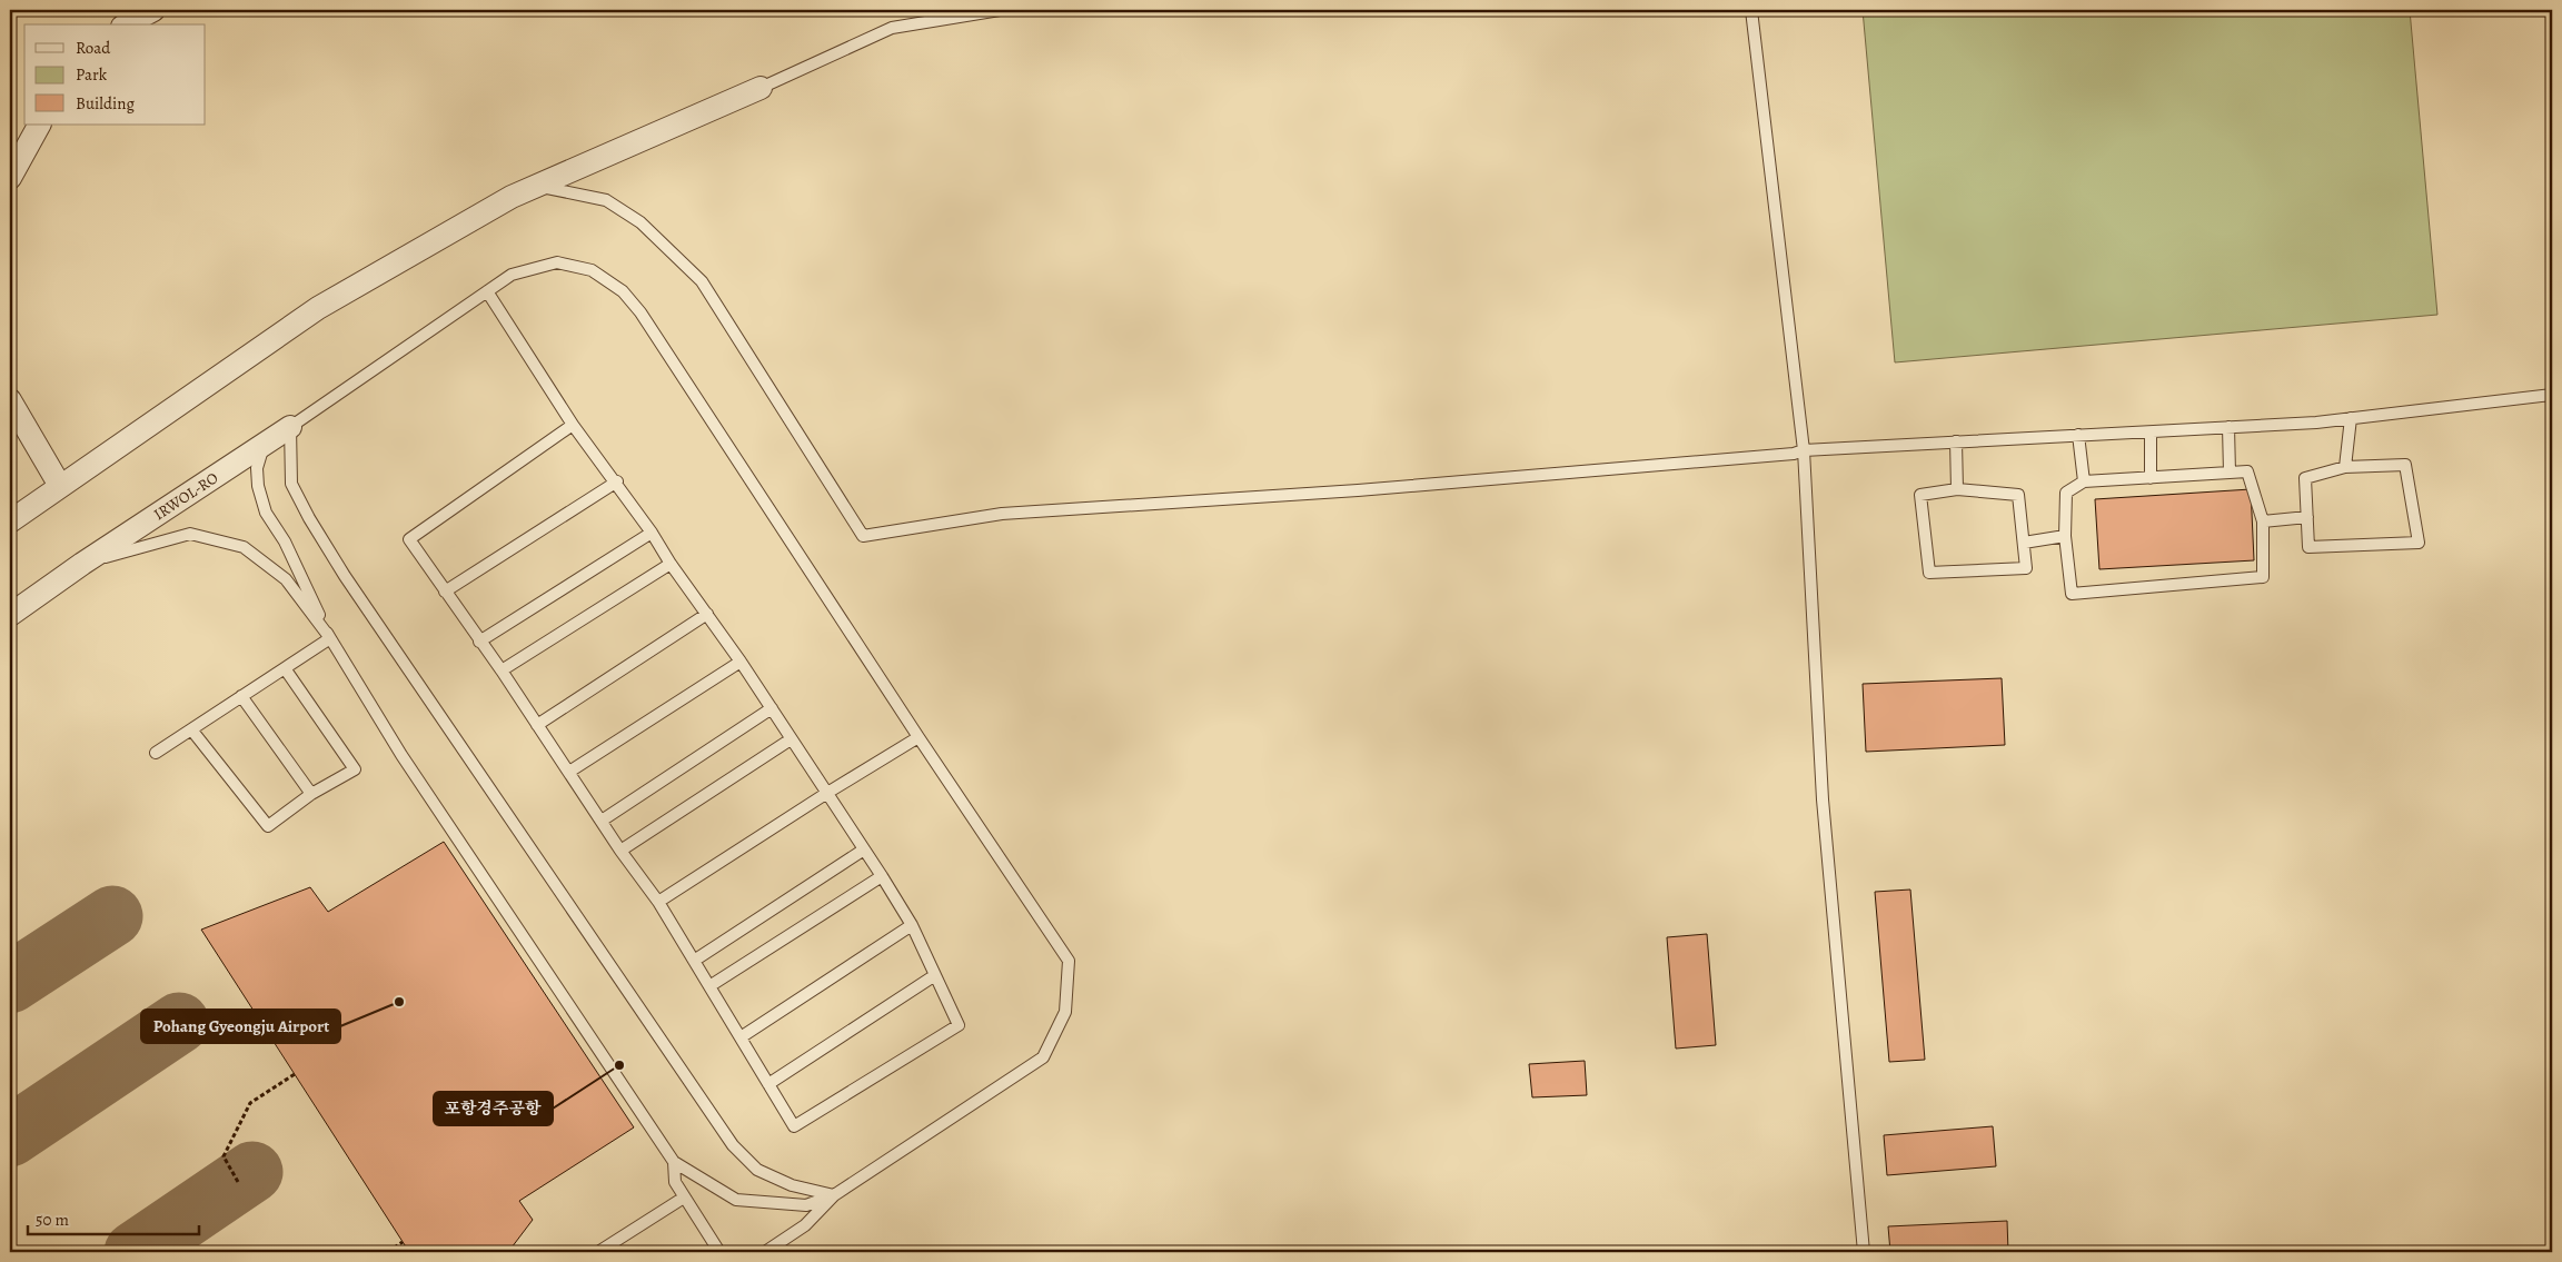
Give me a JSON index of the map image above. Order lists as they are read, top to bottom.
{
  "streets": {
    "street": ["IRWOL-RO"]
  },
  "places": ["Pohang Gyeongju Airport", "포항경주공항"],
  "legend": ["Road", "Park", "Building"],
  "scale_bar": "50 m"
}
